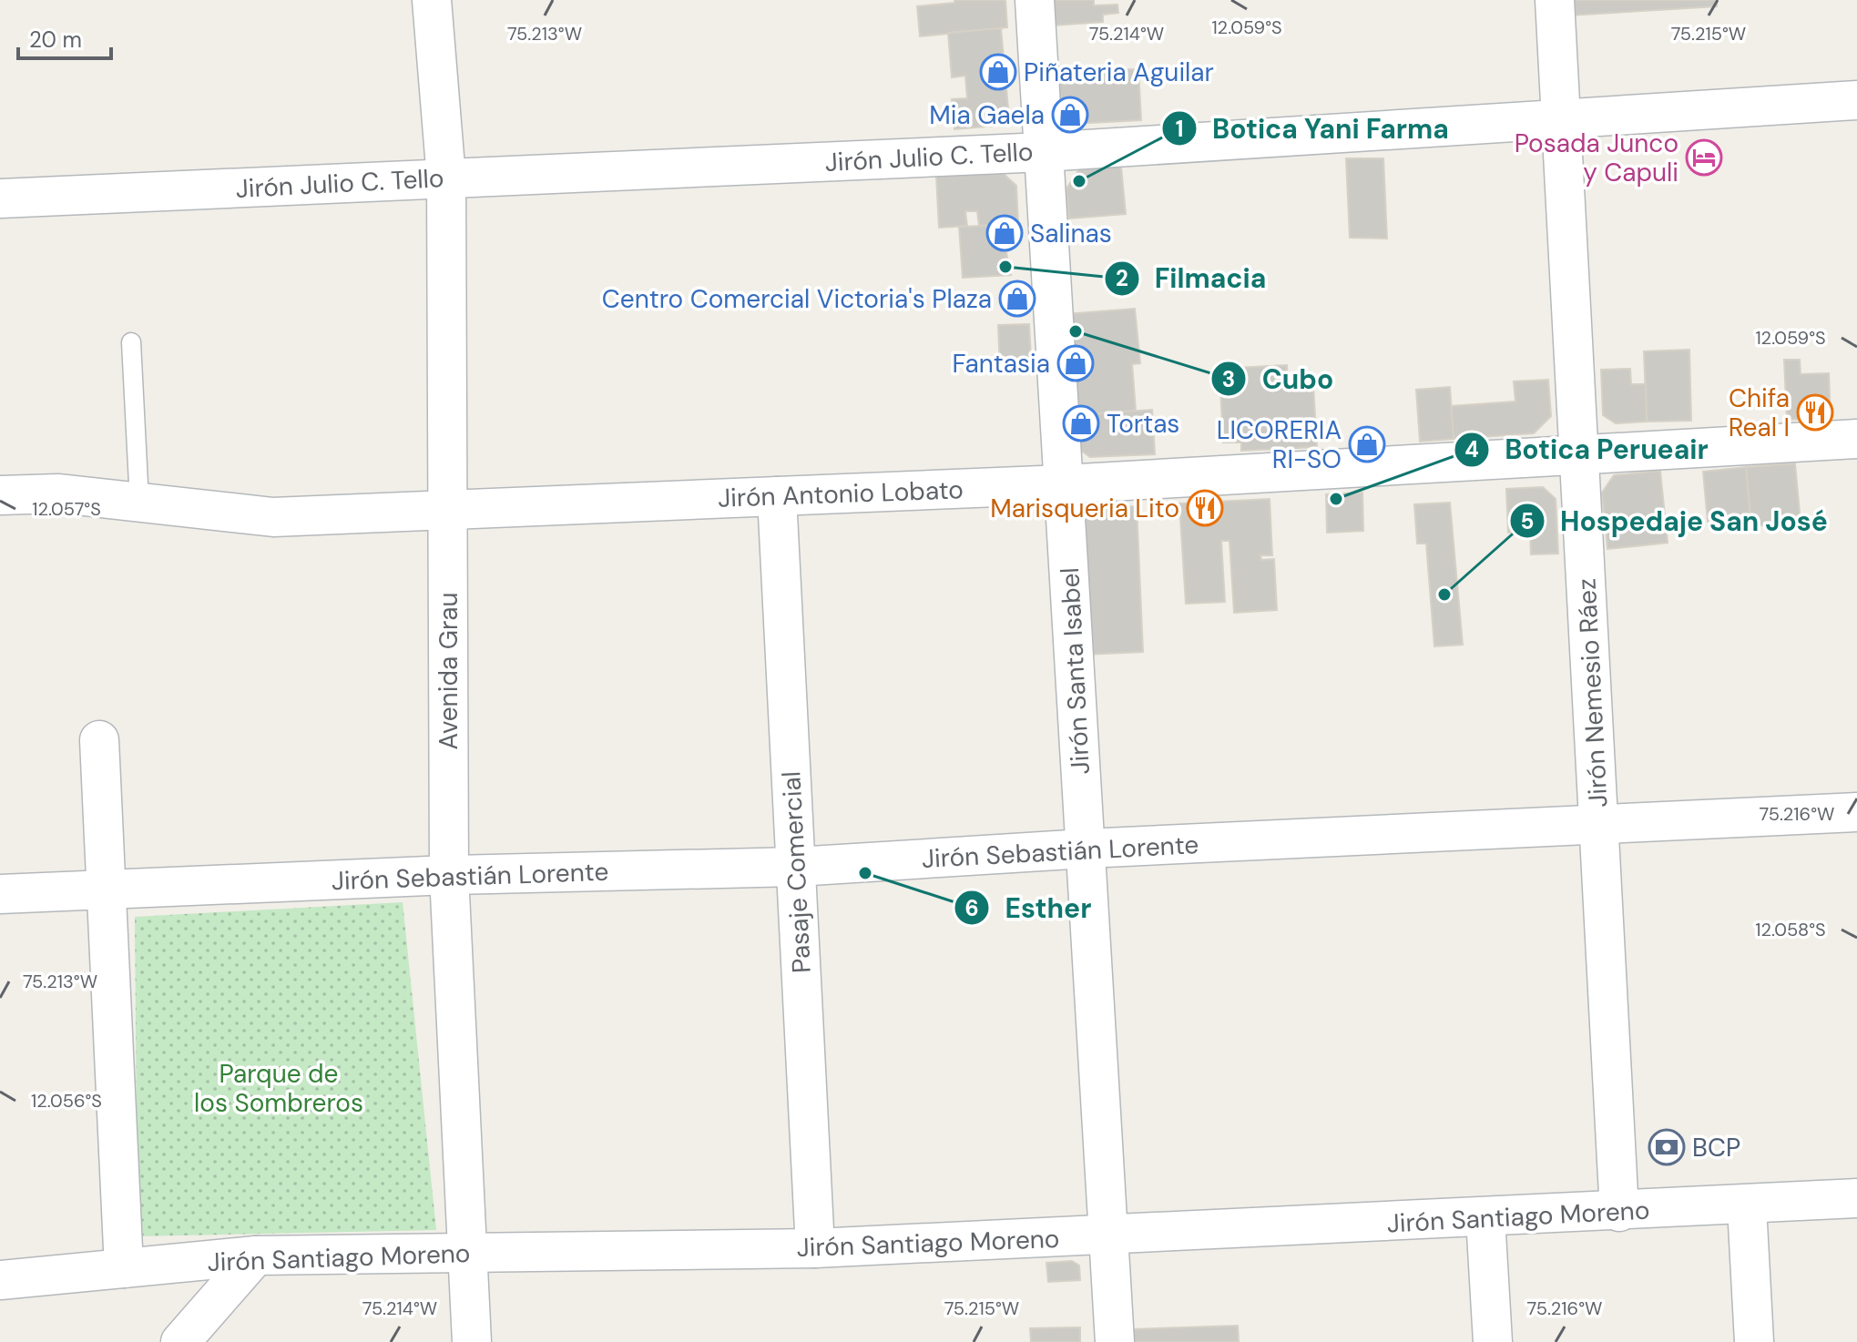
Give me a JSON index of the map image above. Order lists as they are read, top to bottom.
{
  "streets": {
    "street": [
      "Jirón Julio C. Tello",
      "Jirón Antonio Lobato",
      "Avenida Grau",
      "Jirón Santa Isabel",
      "Jirón Nemesio Ráez",
      "Jirón Sebastián Lorente",
      "Pasaje Comercial",
      "Jirón Santiago Moreno"
    ]
  },
  "crossings": [
    ["Jirón Julio C. Tello", "Avenida Grau"],
    ["Jirón Julio C. Tello", "Jirón Santa Isabel"],
    ["Jirón Julio C. Tello", "Jirón Nemesio Ráez"],
    ["Jirón Antonio Lobato", "Avenida Grau"],
    ["Jirón Antonio Lobato", "Jirón Santa Isabel"],
    ["Jirón Antonio Lobato", "Jirón Nemesio Ráez"],
    ["Jirón Antonio Lobato", "Pasaje Comercial"],
    ["Avenida Grau", "Jirón Sebastián Lorente"],
    ["Avenida Grau", "Jirón Santiago Moreno"],
    ["Jirón Santa Isabel", "Jirón Sebastián Lorente"],
    ["Jirón Santa Isabel", "Jirón Santiago Moreno"],
    ["Jirón Nemesio Ráez", "Jirón Sebastián Lorente"],
    ["Jirón Nemesio Ráez", "Jirón Santiago Moreno"],
    ["Jirón Sebastián Lorente", "Pasaje Comercial"],
    ["Pasaje Comercial", "Jirón Santiago Moreno"]
  ],
  "parks": ["Parque de los Sombreros"],
  "places": {
    "shop": [
      "Piñateria Aguilar",
      "Mia Gaela",
      "Salinas",
      "Centro Comercial Victoria's Plaza",
      "Fantasia",
      "Tortas",
      "LICORERIA RI-SO"
    ],
    "hotel": ["Posada Junco y Capuli"],
    "other": [
      "Botica Yani Farma",
      "Filmacia",
      "Cubo",
      "Botica Perueair",
      "Hospedaje San José",
      "Esther"
    ],
    "restaurant": ["Chifa Real I", "Marisqueria Lito"],
    "bank": ["BCP"]
  },
  "scale_bar": "20 m",
  "coordinates": [
    "12.059°S",
    "75.213°W",
    "75.214°W",
    "75.215°W",
    "12.057°S",
    "75.216°W",
    "12.058°S",
    "12.056°S"
  ]
}
